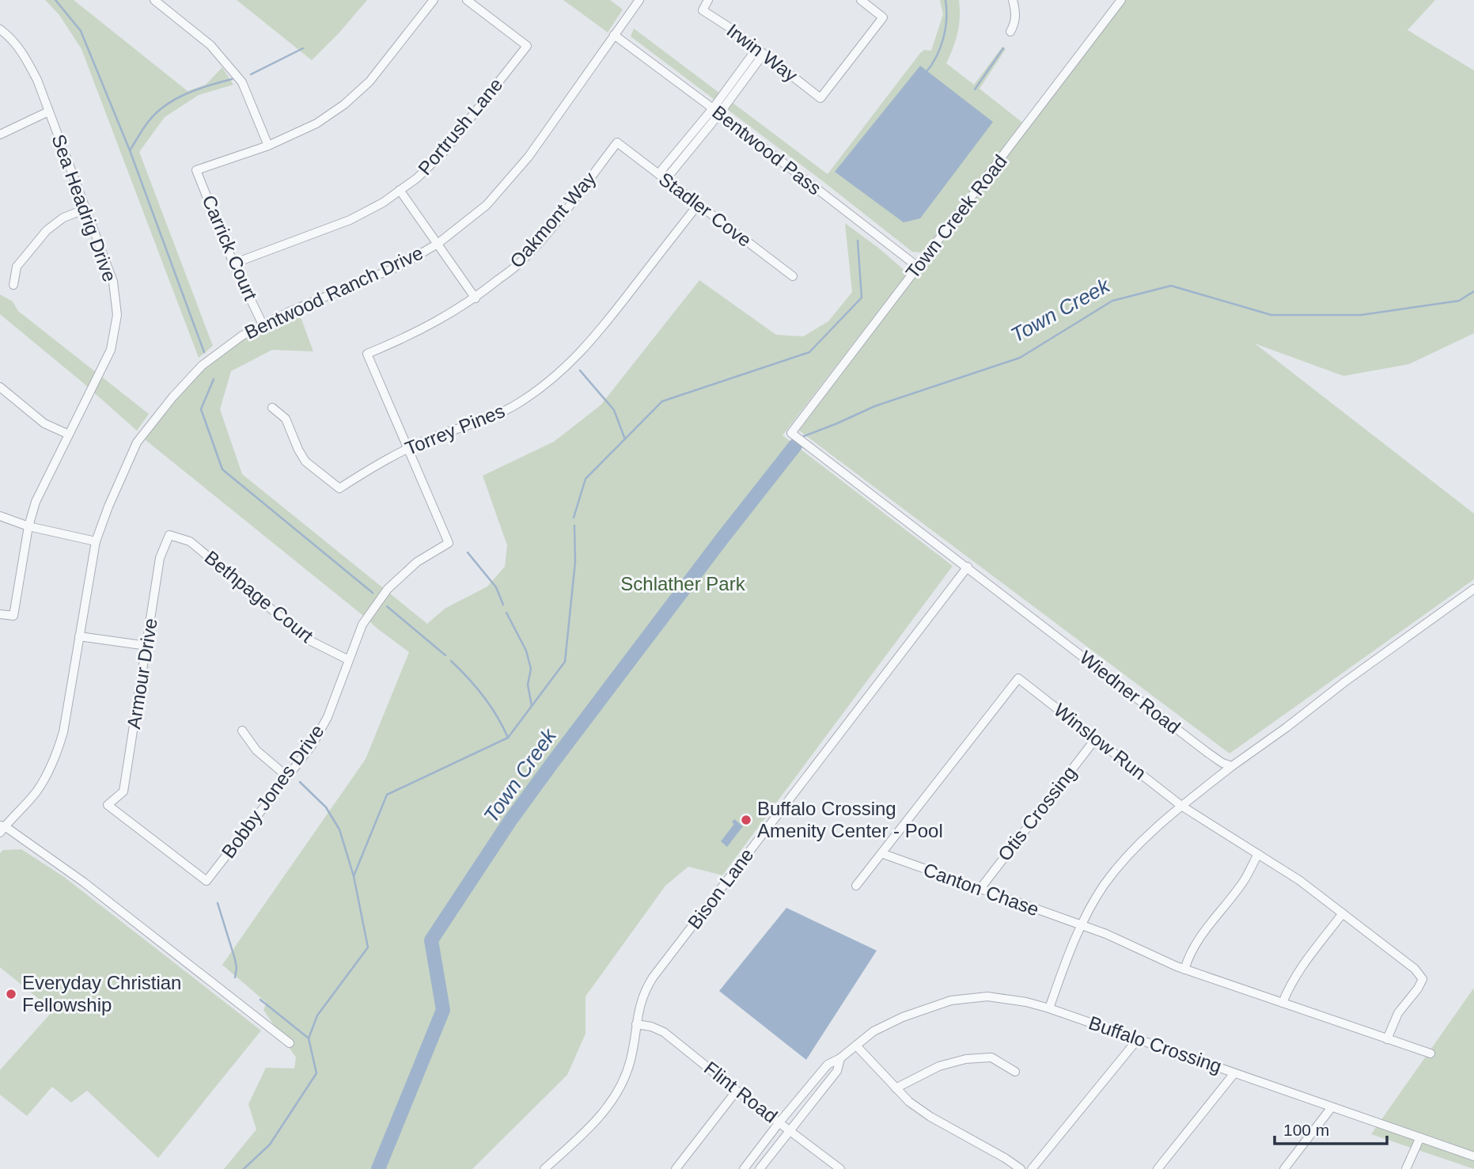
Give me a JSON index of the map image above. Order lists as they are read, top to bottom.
{
  "streets": {
    "street": [
      "Irwin Way",
      "Portrush Lane",
      "Bentwood Pass",
      "Sea Headrig Drive",
      "Stadler Cove",
      "Town Creek Road",
      "Oakmont Way",
      "Carrick Court",
      "Bentwood Ranch Drive",
      "Torrey Pines",
      "Bethpage Court",
      "Armour Drive",
      "Wiedner Road",
      "Winslow Run",
      "Bobby Jones Drive",
      "Otis Crossing",
      "Bison Lane",
      "Canton Chase",
      "Buffalo Crossing",
      "Flint Road"
    ]
  },
  "crossings": [
    ["Portrush Lane", "Carrick Court"],
    ["Bentwood Pass", "Town Creek Road"],
    ["Bentwood Pass", "Bentwood Ranch Drive"],
    ["Stadler Cove", "Oakmont Way"],
    ["Stadler Cove", "Torrey Pines"],
    ["Town Creek Road", "Wiedner Road"],
    ["Oakmont Way", "Torrey Pines"],
    ["Oakmont Way", "Bobby Jones Drive"],
    ["Carrick Court", "Bentwood Ranch Drive"],
    ["Torrey Pines", "Bobby Jones Drive"],
    ["Bethpage Court", "Armour Drive"],
    ["Bethpage Court", "Bobby Jones Drive"],
    ["Armour Drive", "Bobby Jones Drive"],
    ["Wiedner Road", "Bison Lane"],
    ["Winslow Run", "Otis Crossing"],
    ["Winslow Run", "Canton Chase"],
    ["Otis Crossing", "Canton Chase"],
    ["Bison Lane", "Flint Road"],
    ["Buffalo Crossing", "Flint Road"]
  ],
  "water": ["Town Creek"],
  "parks": ["Schlather Park"],
  "places": ["Buffalo Crossing Amenity Center - Pool", "Everyday Christian Fellowship"],
  "scale_bar": "100 m"
}
